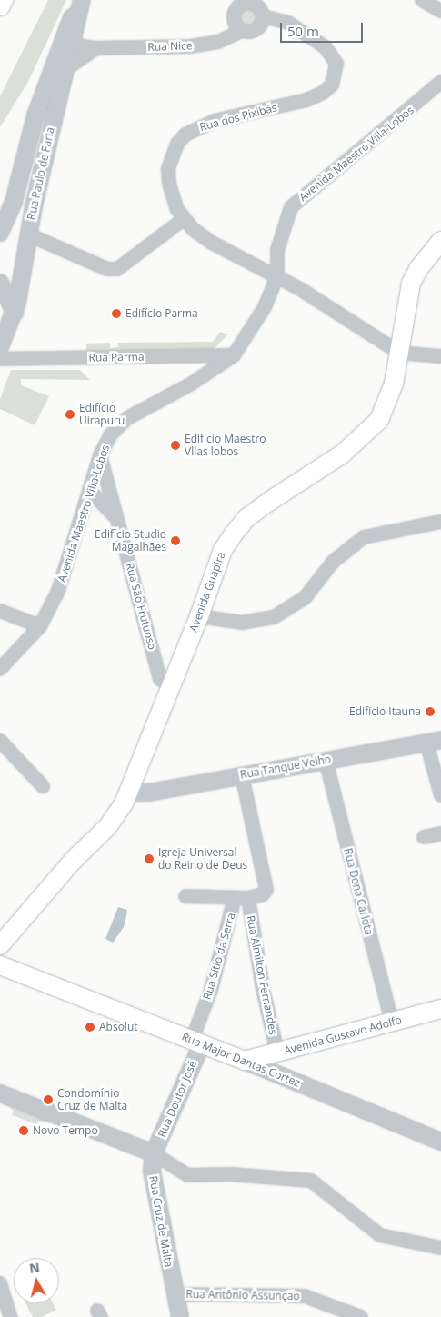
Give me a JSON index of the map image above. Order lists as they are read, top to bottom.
{
  "streets": {
    "main road": ["Avenida Guapira", "Avenida Gustavo Adolfo", "Rua Major Dantas Cortez"],
    "street": [
      "Rua Nice",
      "Rua dos Pixibás",
      "Avenida Maestro Villa-Lobos",
      "Rua Paulo de Faria",
      "Rua Parma",
      "Rua São Frutuoso",
      "Rua Tanque Velho",
      "Rua Dona Carlota",
      "Rua Sítio da Serra",
      "Rua Almilton Fernandes",
      "Rua Doutor José",
      "Rua Cruz de Malta",
      "Rua Antônio Assunção"
    ]
  },
  "crossings": [
    ["Rua Nice", "Rua dos Pixibás"],
    ["Rua Nice", "Rua Paulo de Faria"],
    ["Rua dos Pixibás", "Avenida Maestro Villa-Lobos"],
    ["Rua dos Pixibás", "Avenida Guapira"],
    ["Avenida Maestro Villa-Lobos", "Rua Parma"],
    ["Avenida Maestro Villa-Lobos", "Rua São Frutuoso"],
    ["Avenida Guapira", "Rua São Frutuoso"],
    ["Avenida Guapira", "Rua Tanque Velho"],
    ["Rua Tanque Velho", "Rua Dona Carlota"],
    ["Rua Dona Carlota", "Avenida Gustavo Adolfo"],
    ["Rua Sítio da Serra", "Rua Major Dantas Cortez"],
    ["Rua Sítio da Serra", "Rua Doutor José"],
    ["Rua Almilton Fernandes", "Avenida Gustavo Adolfo"],
    ["Avenida Gustavo Adolfo", "Rua Major Dantas Cortez"],
    ["Rua Major Dantas Cortez", "Rua Doutor José"],
    ["Rua Doutor José", "Rua Cruz de Malta"],
    ["Rua Cruz de Malta", "Rua Antônio Assunção"]
  ],
  "places": [
    "Edifício Parma",
    "Edifício Uirapuru",
    "Edifício Maestro Vllas lobos",
    "Edifício Studio Magalhães",
    "Edificio Itauna",
    "Igreja Universal do Reino de Deus",
    "Absolut",
    "Condomínio Cruz de Malta",
    "Novo Tempo"
  ],
  "scale_bar": "50 m",
  "north": "top"
}
